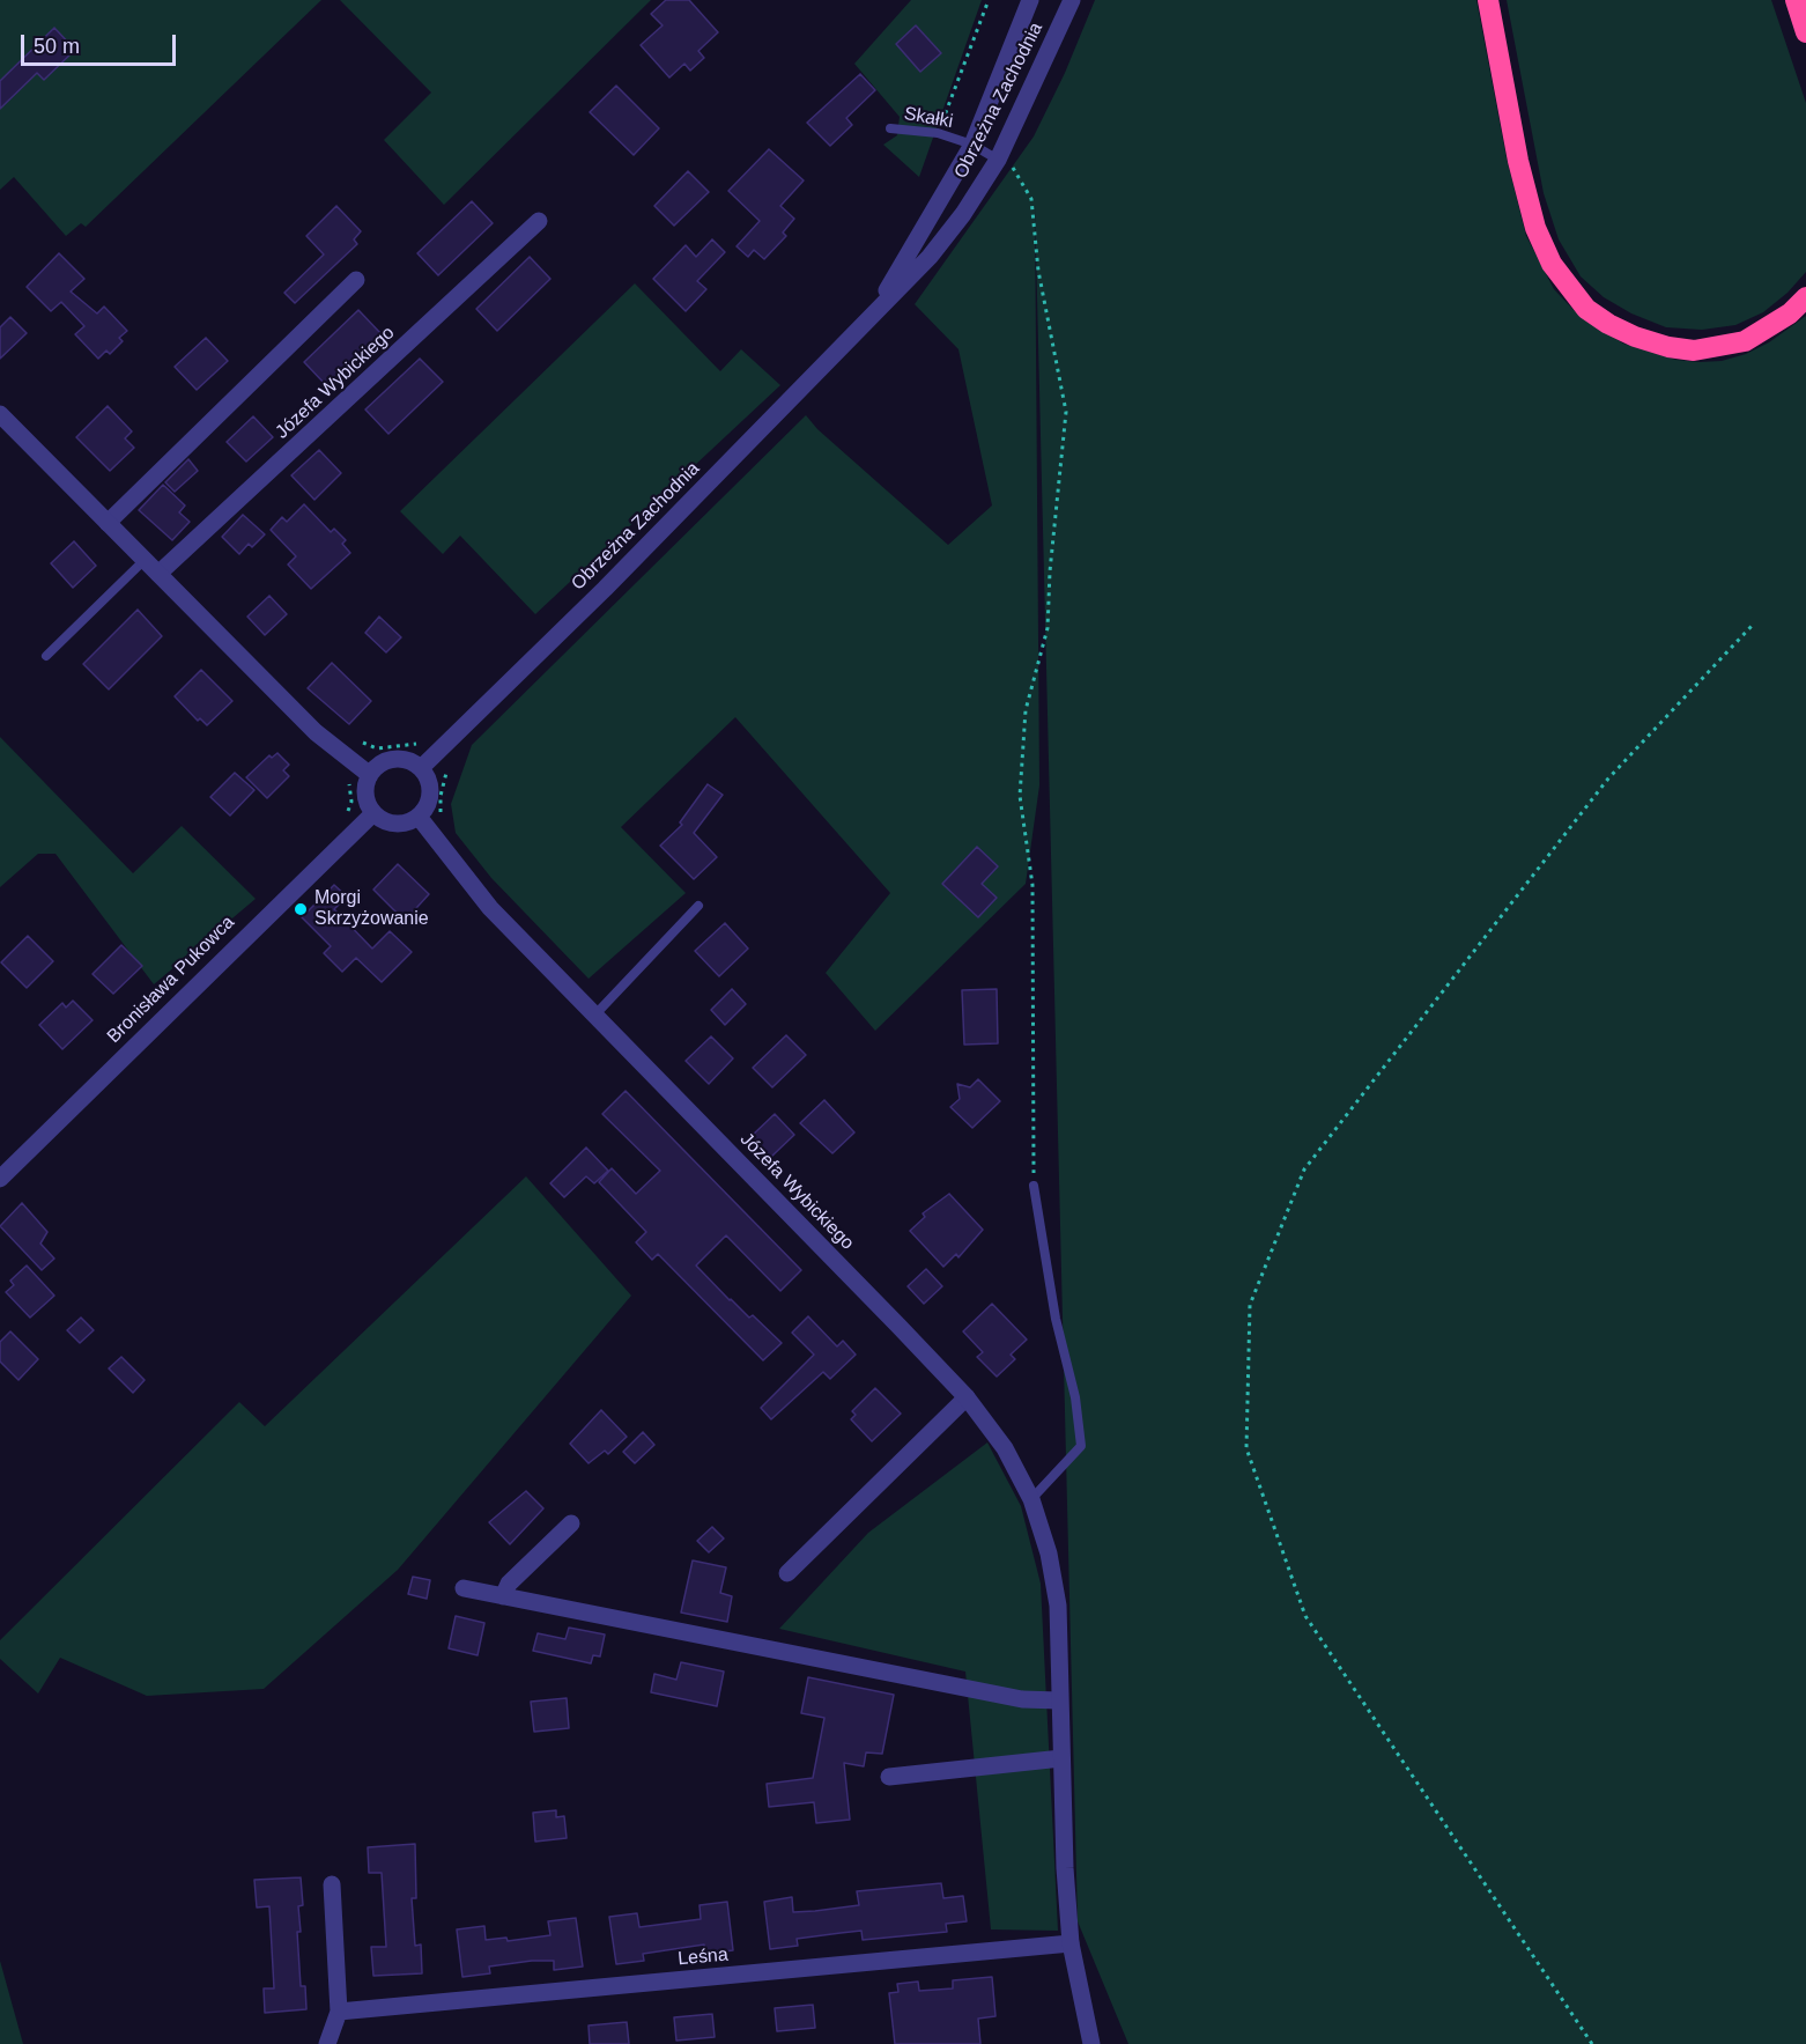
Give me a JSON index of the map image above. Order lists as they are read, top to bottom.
{
  "streets": {
    "street": [
      "Obrzeżna Zachodnia",
      "Józefa Wybickiego",
      "Bronisława Pukowca",
      "Leśna"
    ],
    "lane": ["Skałki"]
  },
  "crossings": [
    ["Obrzeżna Zachodnia", "Skałki"],
    ["Obrzeżna Zachodnia", "Józefa Wybickiego"],
    ["Obrzeżna Zachodnia", "Bronisława Pukowca"],
    ["Józefa Wybickiego", "Bronisława Pukowca"]
  ],
  "places": ["Morgi Skrzyżowanie"],
  "scale_bar": "50 m"
}
